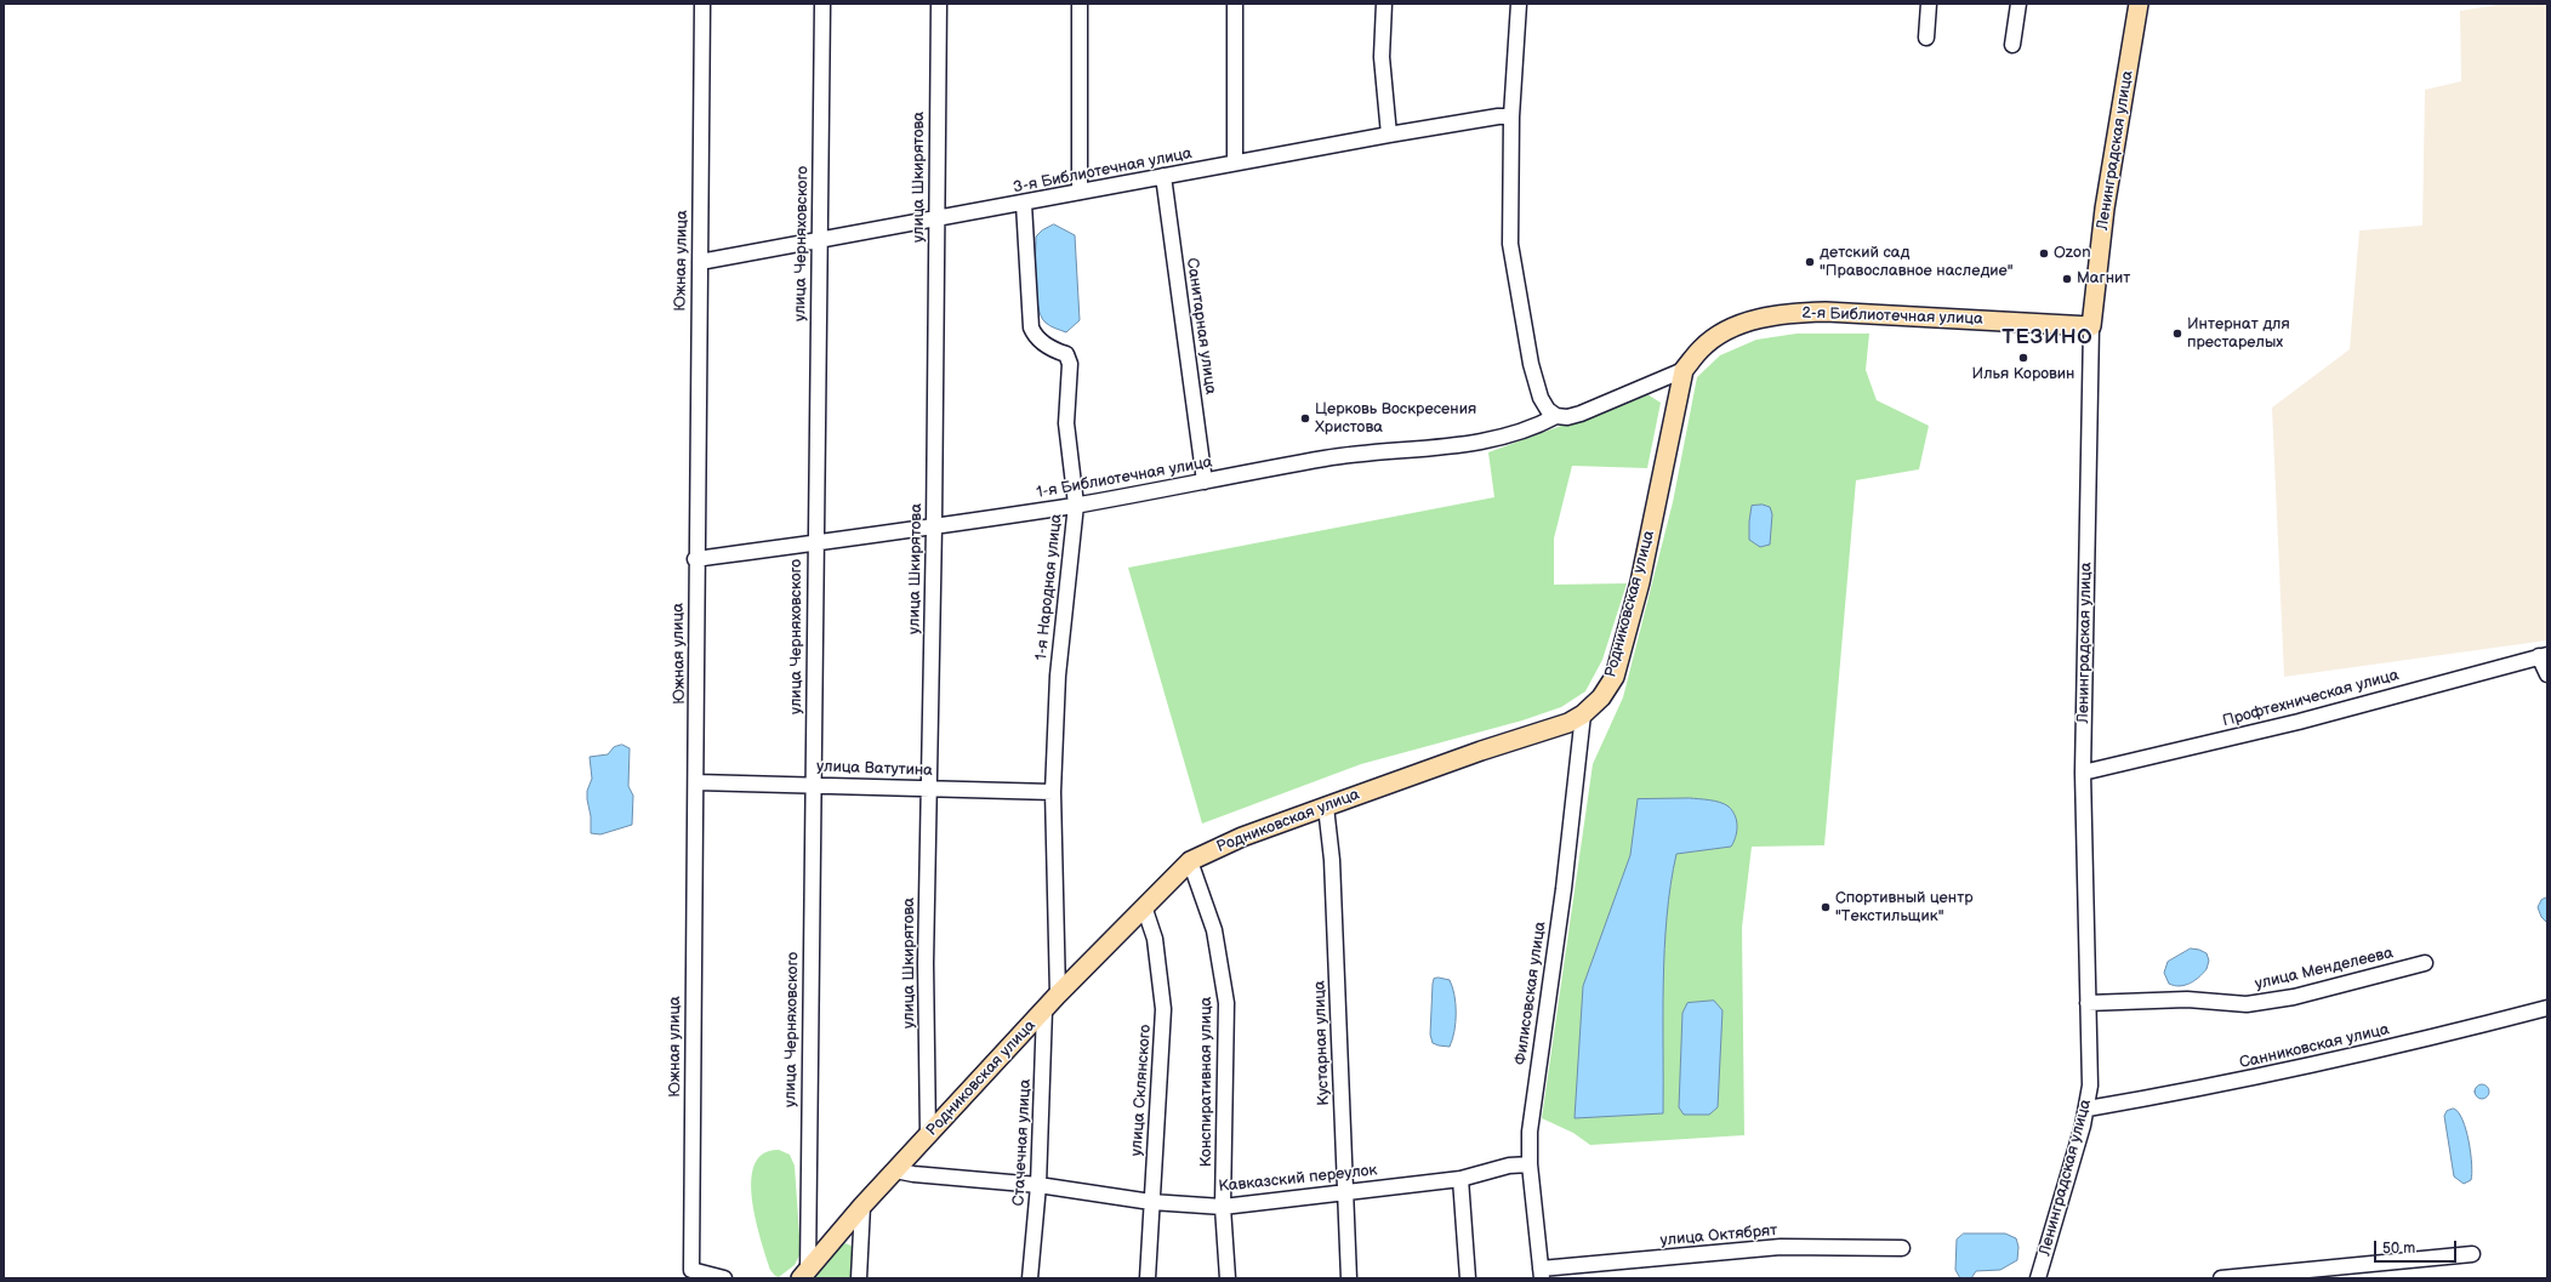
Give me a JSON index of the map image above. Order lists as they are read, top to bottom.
{
  "streets": {
    "main road": ["Ленинградская улица", "2-я Библиотечная улица", "Родниковская улица"],
    "street": [
      "3-я Библиотечная улица",
      "улица Шкирятова",
      "улица Черняховского",
      "Южная улица",
      "Санитарная улица",
      "1-я Библиотечная улица",
      "1-я Народная улица",
      "Профтехническая улица",
      "улица Ватутина",
      "улица Менделеева",
      "Филисовская улица",
      "Кустарная улица",
      "Санниковская улица",
      "Конспиративная улица",
      "улица Склянского",
      "Стачечная улица",
      "Кавказский переулок",
      "улица Октябрят"
    ]
  },
  "crossings": [
    ["Ленинградская улица", "2-я Библиотечная улица"],
    ["Ленинградская улица", "Профтехническая улица"],
    ["Ленинградская улица", "улица Менделеева"],
    ["Ленинградская улица", "Санниковская улица"],
    ["3-я Библиотечная улица", "улица Шкирятова"],
    ["3-я Библиотечная улица", "улица Черняховского"],
    ["3-я Библиотечная улица", "Южная улица"],
    ["3-я Библиотечная улица", "Санитарная улица"],
    ["3-я Библиотечная улица", "1-я Народная улица"],
    ["улица Шкирятова", "1-я Библиотечная улица"],
    ["улица Шкирятова", "Родниковская улица"],
    ["улица Шкирятова", "улица Ватутина"],
    ["улица Черняховского", "1-я Библиотечная улица"],
    ["улица Черняховского", "Родниковская улица"],
    ["улица Черняховского", "улица Ватутина"],
    ["Южная улица", "1-я Библиотечная улица"],
    ["Южная улица", "улица Ватутина"],
    ["2-я Библиотечная улица", "Родниковская улица"],
    ["Санитарная улица", "1-я Библиотечная улица"],
    ["1-я Библиотечная улица", "1-я Народная улица"],
    ["1-я Народная улица", "Родниковская улица"],
    ["1-я Народная улица", "улица Ватутина"],
    ["Родниковская улица", "Филисовская улица"],
    ["Родниковская улица", "Кустарная улица"],
    ["Родниковская улица", "Конспиративная улица"],
    ["Родниковская улица", "улица Склянского"],
    ["Родниковская улица", "Стачечная улица"],
    ["Родниковская улица", "Кавказский переулок"],
    ["Филисовская улица", "Кавказский переулок"],
    ["Филисовская улица", "улица Октябрят"],
    ["Кустарная улица", "Кавказский переулок"],
    ["Конспиративная улица", "Кавказский переулок"],
    ["улица Склянского", "Кавказский переулок"],
    ["Стачечная улица", "Кавказский переулок"]
  ],
  "districts": ["ТЕЗИНО"],
  "places": [
    "Ozon",
    "детский сад \"Православное наследие\"",
    "Магнит",
    "Интернат для престарелых",
    "Илья Коровин",
    "Церковь Воскресения Христова",
    "Спортивный центр \"Текстильщик\""
  ],
  "scale_bar": "50 m"
}
